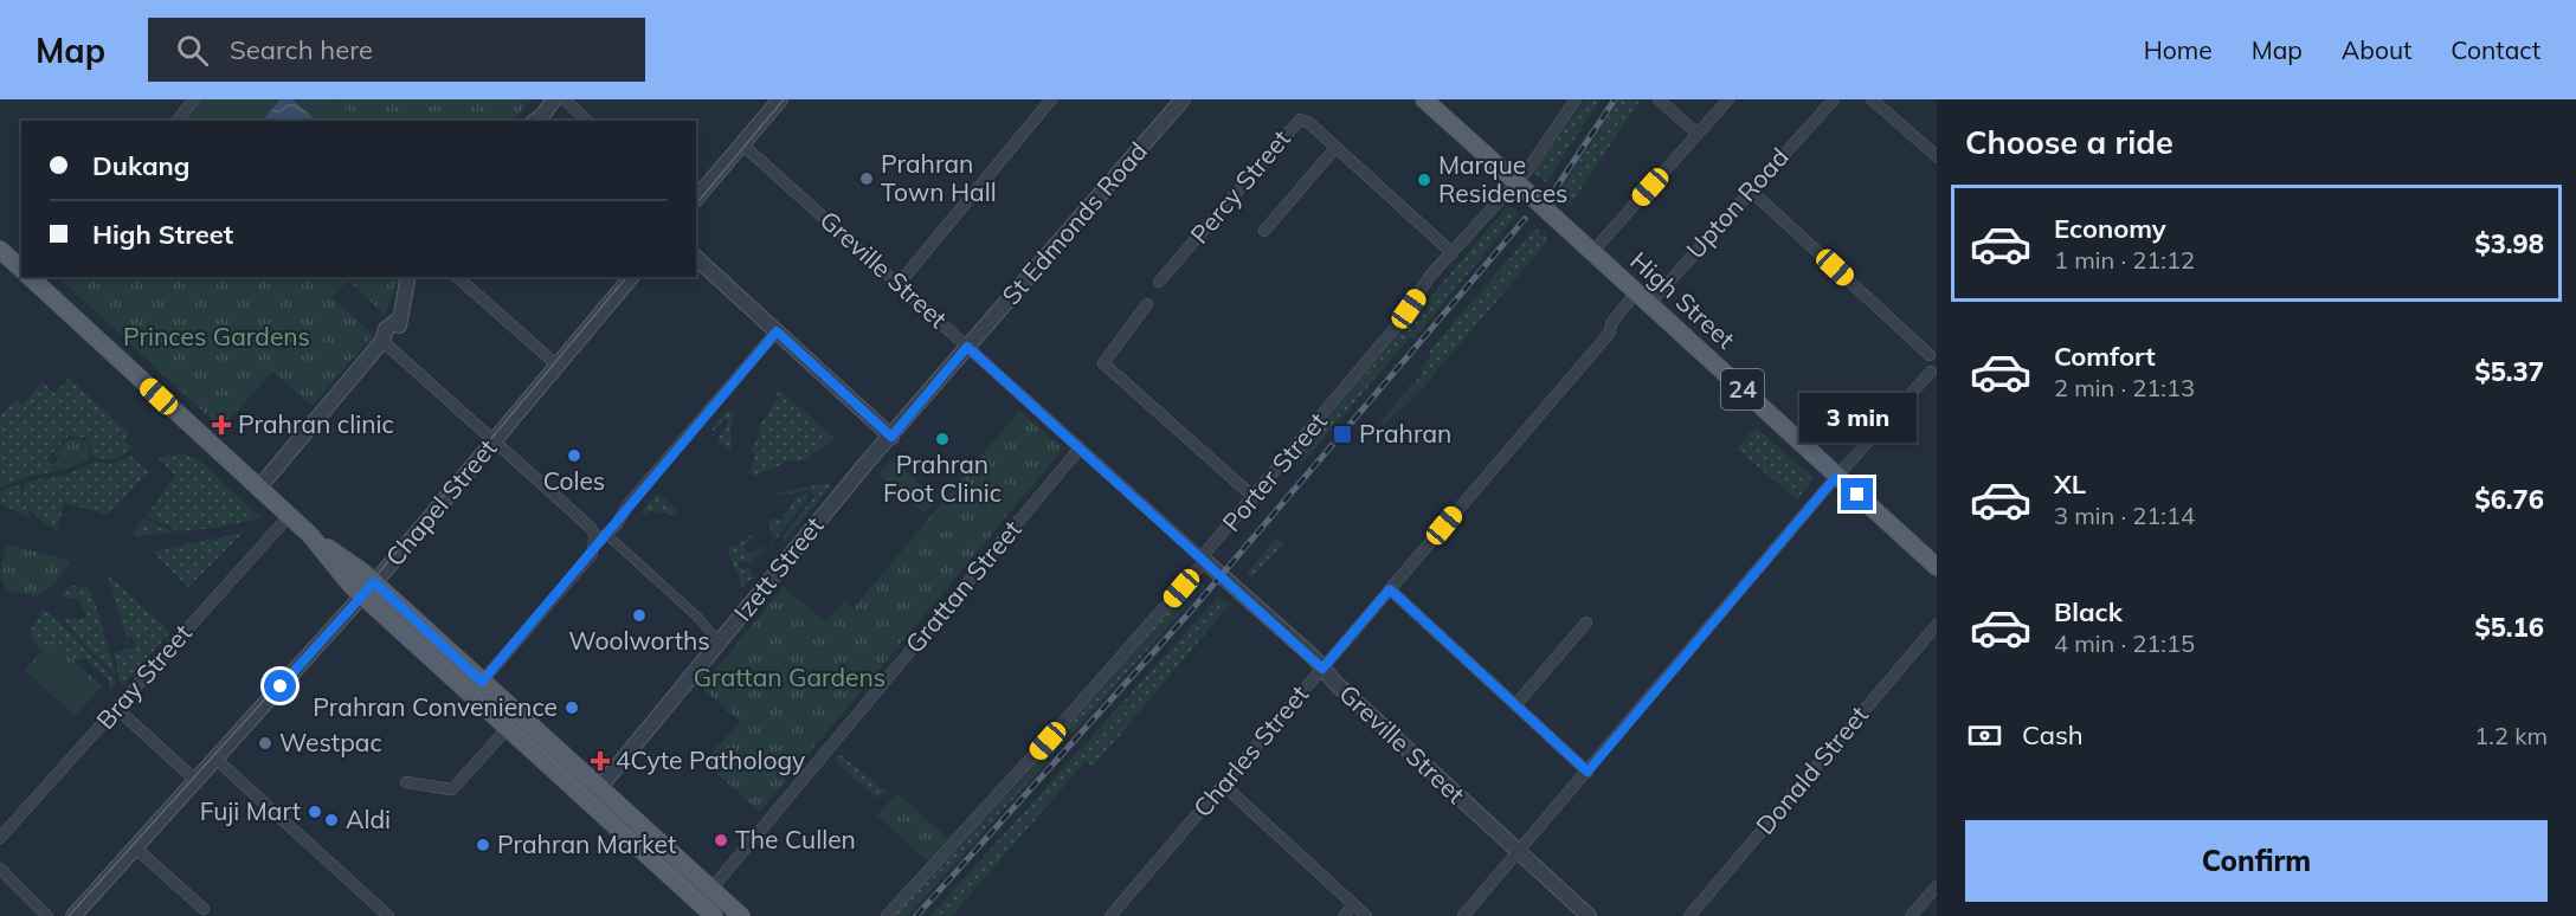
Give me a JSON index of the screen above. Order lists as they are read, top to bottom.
{
  "streets": {
    "main road": ["High Street", "24"],
    "street": [
      "Percy Street",
      "Upton Road",
      "St Edmonds Road",
      "Greville Street",
      "Porter Street",
      "Chapel Street",
      "Izett Street",
      "Grattan Street",
      "Bray Street",
      "Charles Street",
      "Donald Street"
    ]
  },
  "crossings": [
    ["Percy Street", "Porter Street"],
    ["Upton Road", "High Street"],
    ["Upton Road", "Charles Street"],
    ["St Edmonds Road", "Greville Street"],
    ["St Edmonds Road", "Izett Street"],
    ["Greville Street", "Porter Street"],
    ["Greville Street", "Izett Street"],
    ["Greville Street", "Grattan Street"],
    ["Greville Street", "Charles Street"],
    ["High Street", "Porter Street"],
    ["High Street", "Charles Street"]
  ],
  "parks": ["Princes Gardens", "Grattan Gardens"],
  "places": {
    "other": [
      "Prahran Town Hall",
      "Marque Residences",
      "Prahran Foot Clinic",
      "Coles",
      "Woolworths",
      "Prahran Convenience",
      "Westpac",
      "Fuji Mart",
      "Aldi",
      "The Cullen",
      "Prahran Market"
    ],
    "health": ["Prahran clinic", "4Cyte Pathology"],
    "transit": ["Prahran"]
  },
  "page": {
    "header": "Map",
    "search": "Search here",
    "nav": [
      "Home",
      "Map",
      "About",
      "Contact"
    ],
    "heading": "Choose a ride",
    "banner": ["Dukang", "High Street"],
    "list": [
      {
        "name": "Economy",
        "note": "1 min · 21:12",
        "value": "$3.98"
      },
      {
        "name": "Comfort",
        "note": "2 min · 21:13",
        "value": "$5.37"
      },
      {
        "name": "XL",
        "note": "3 min · 21:14",
        "value": "$6.76"
      },
      {
        "name": "Black",
        "note": "4 min · 21:15",
        "value": "$5.16"
      }
    ],
    "bubble": "3 min",
    "pay": ["Cash", "1.2 km"],
    "buttons": "Confirm"
  }
}
